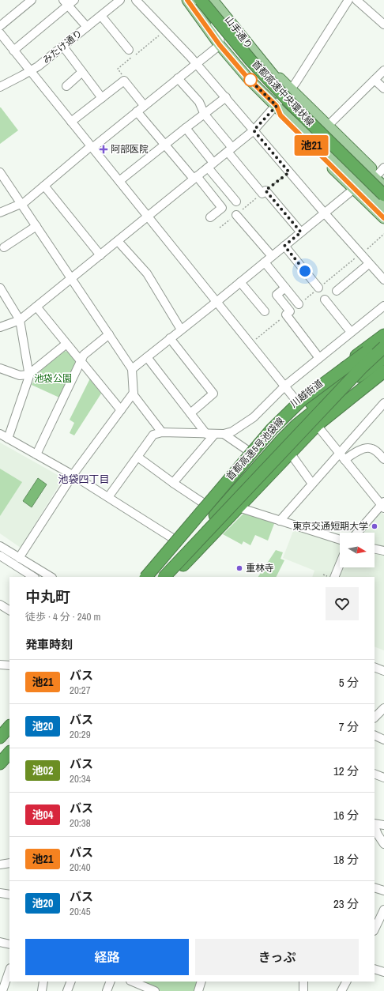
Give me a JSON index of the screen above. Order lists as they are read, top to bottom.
{
  "streets": {
    "highway": ["首都高速中央環状線", "川越街道", "首都高速5号池袋線"],
    "main road": ["山手通り"],
    "street": ["みたけ通り"]
  },
  "crossings": [
    ["山手通り", "首都高速中央環状線"]
  ],
  "districts": ["池袋四丁目"],
  "parks": ["池袋公園"],
  "places": {
    "health": ["阿部医院"],
    "other": ["東京交通短期大学", "重林寺"]
  },
  "lines": ["bus line 池21"],
  "north": "right",
  "page": {
    "on_map": "池21",
    "heading": [
      ["中丸町", "徒歩 · 4 分 · 240 m"],
      "発車時刻"
    ],
    "list": [
      {
        "mark": "池21",
        "name": "バス",
        "note": "20:27",
        "value": "5 分"
      },
      {
        "mark": "池20",
        "name": "バス",
        "note": "20:29",
        "value": "7 分"
      },
      {
        "mark": "池02",
        "name": "バス",
        "note": "20:34",
        "value": "12 分"
      },
      {
        "mark": "池04",
        "name": "バス",
        "note": "20:38",
        "value": "16 分"
      },
      {
        "mark": "池21",
        "name": "バス",
        "note": "20:40",
        "value": "18 分"
      },
      {
        "mark": "池20",
        "name": "バス",
        "note": "20:45",
        "value": "23 分"
      }
    ],
    "buttons": ["経路", "きっぷ"]
  }
}
